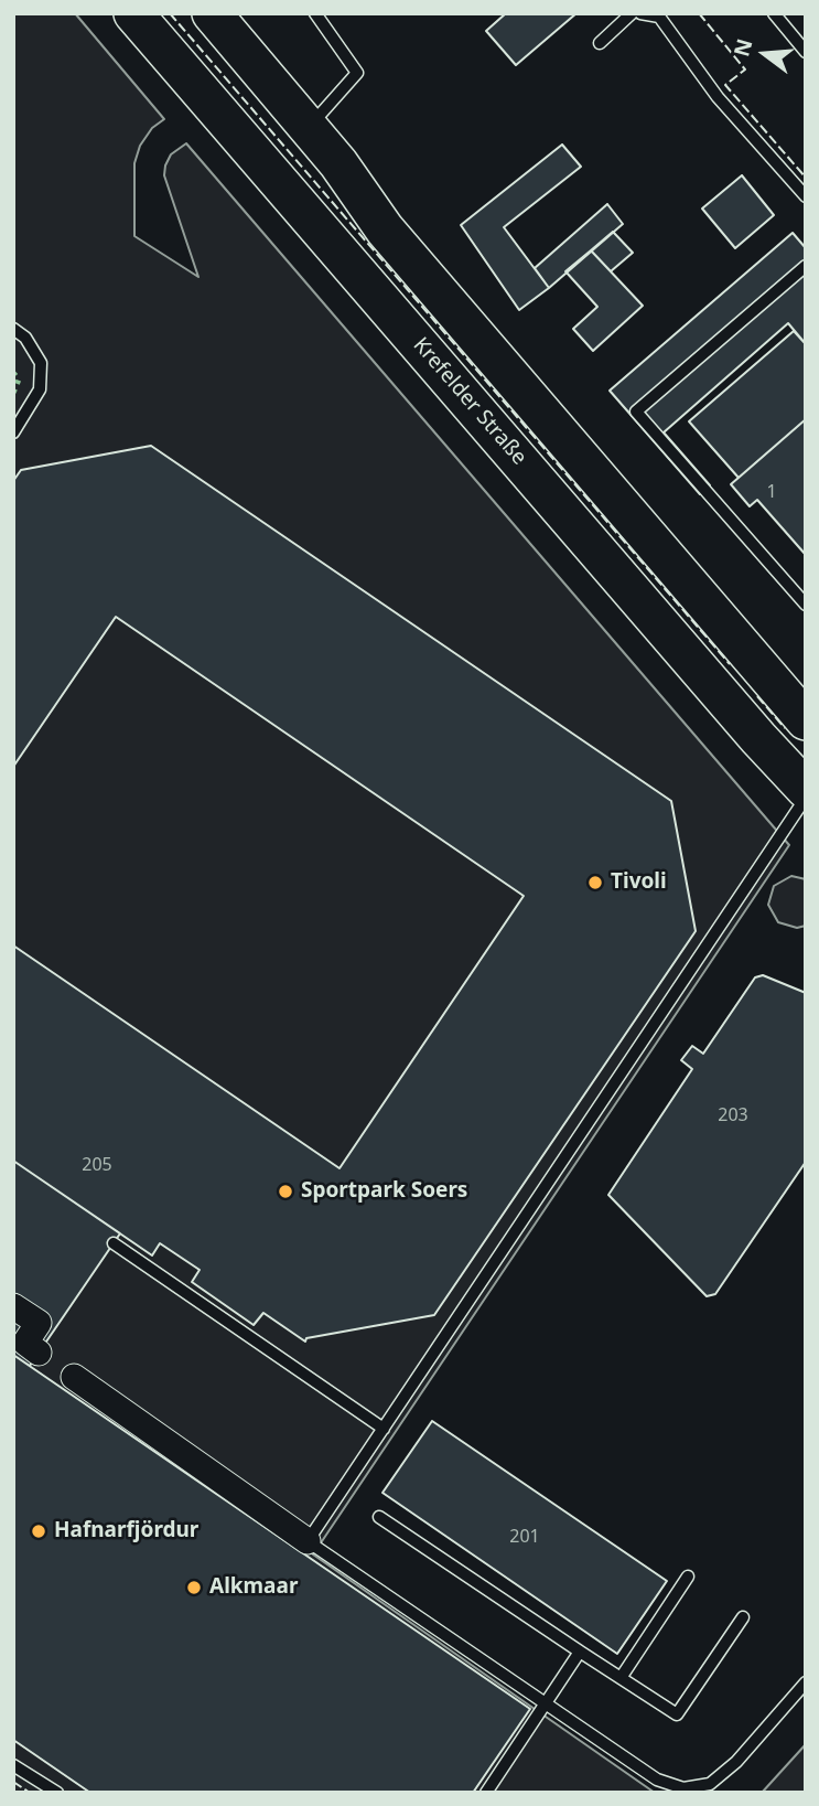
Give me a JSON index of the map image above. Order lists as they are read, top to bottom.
{
  "streets": {
    "main road": ["Krefelder Straße"]
  },
  "places": [
    "Tivoli",
    "Sportpark Soers",
    "Hafnarfjördur",
    "Alkmaar"
  ],
  "house_numbers": [
    "1",
    "203",
    "205",
    "201"
  ],
  "north": "left"
}
